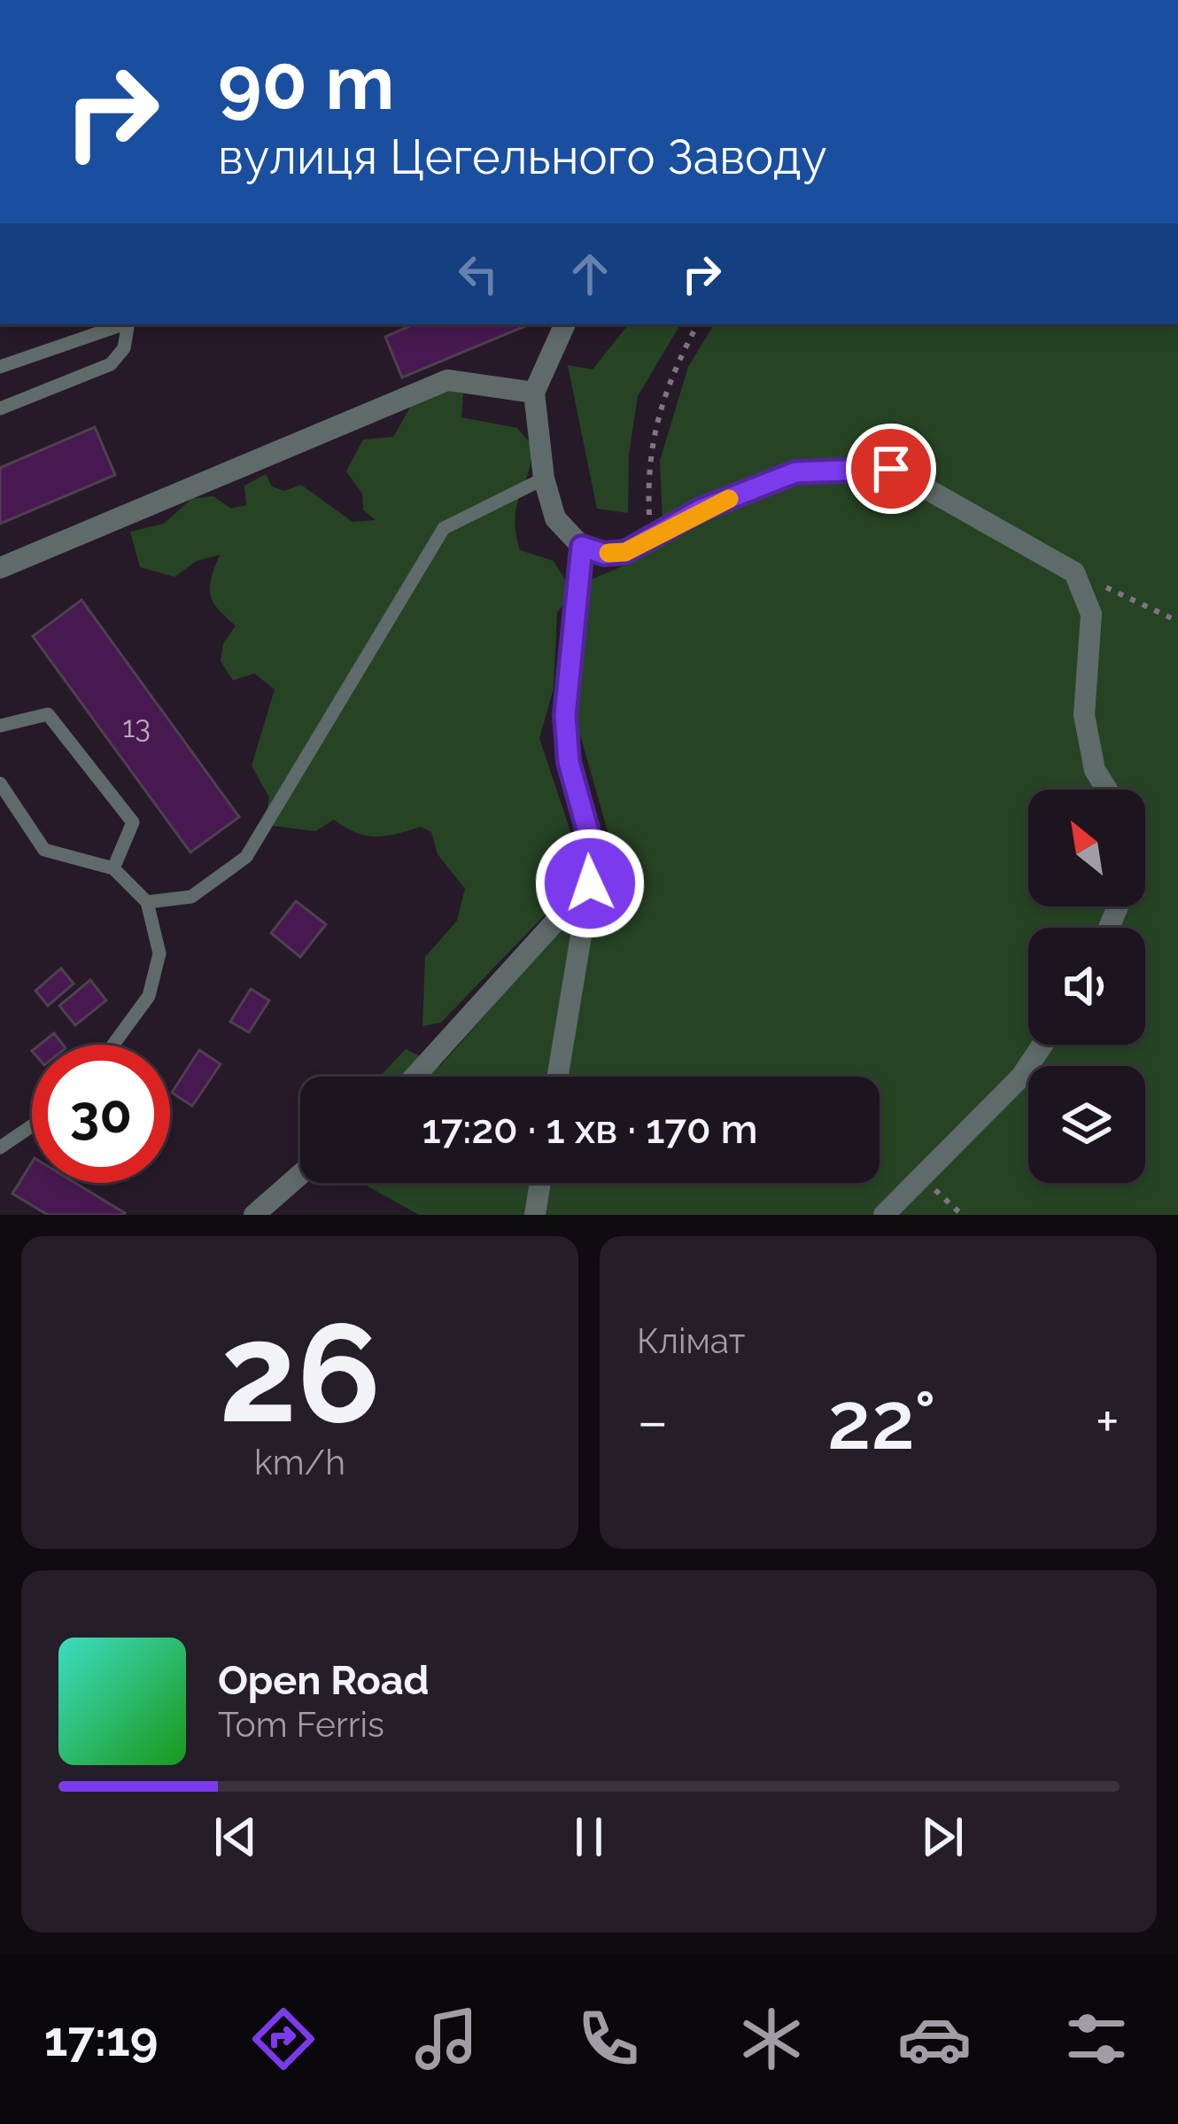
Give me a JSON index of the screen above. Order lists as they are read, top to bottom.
{
  "house_numbers": ["13"],
  "north": "top left",
  "page": {
    "turn": ["90 m", "вулиця Цегельного Заводу"],
    "limit": "30",
    "trip": "17:20 · 1 хв · 170 m",
    "tile": [
      ["26", "km/h"],
      "Клімат"
    ],
    "heat": ["−", "22°", "+"],
    "song": ["Open Road", "Tom Ferris"],
    "tabs": "17:19"
  }
}
